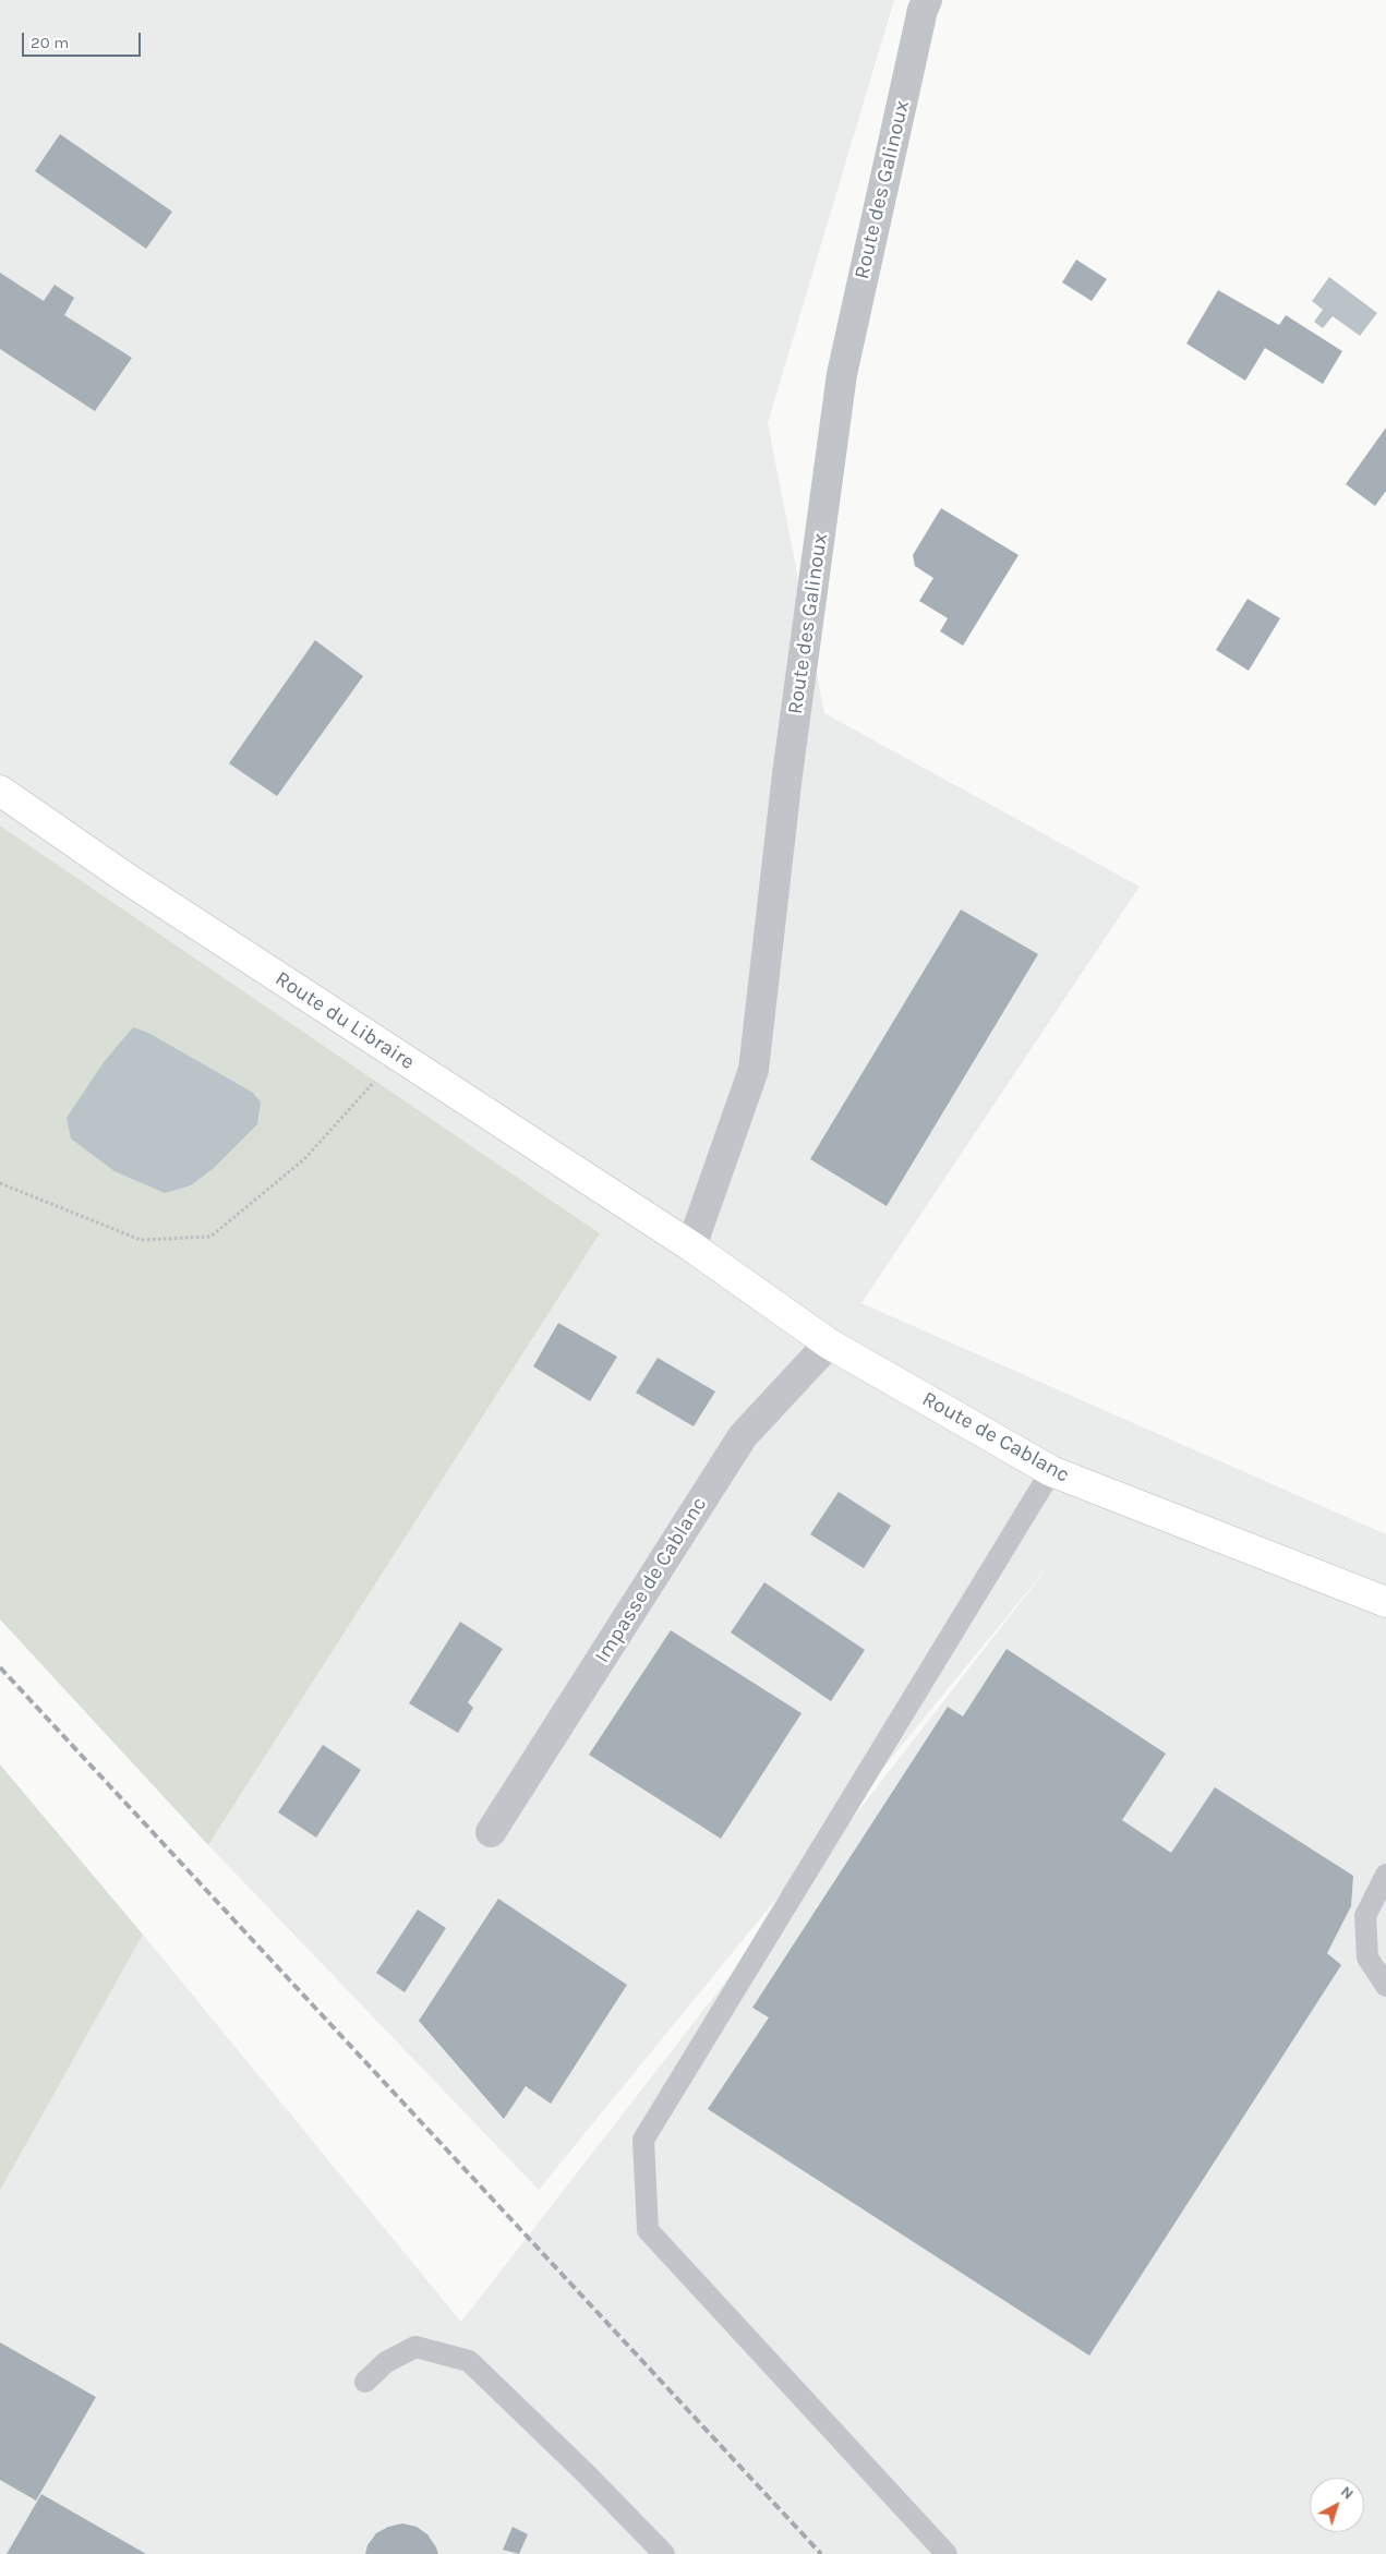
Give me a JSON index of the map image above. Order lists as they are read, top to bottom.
{
  "streets": {
    "main road": ["Route du Libraire", "Route de Cablanc"],
    "street": ["Route des Galinoux", "Impasse de Cablanc"]
  },
  "crossings": [
    ["Route des Galinoux", "Route du Libraire"],
    ["Route des Galinoux", "Route de Cablanc"],
    ["Route du Libraire", "Route de Cablanc"],
    ["Route de Cablanc", "Impasse de Cablanc"]
  ],
  "scale_bar": "20 m",
  "north": "top right"
}
